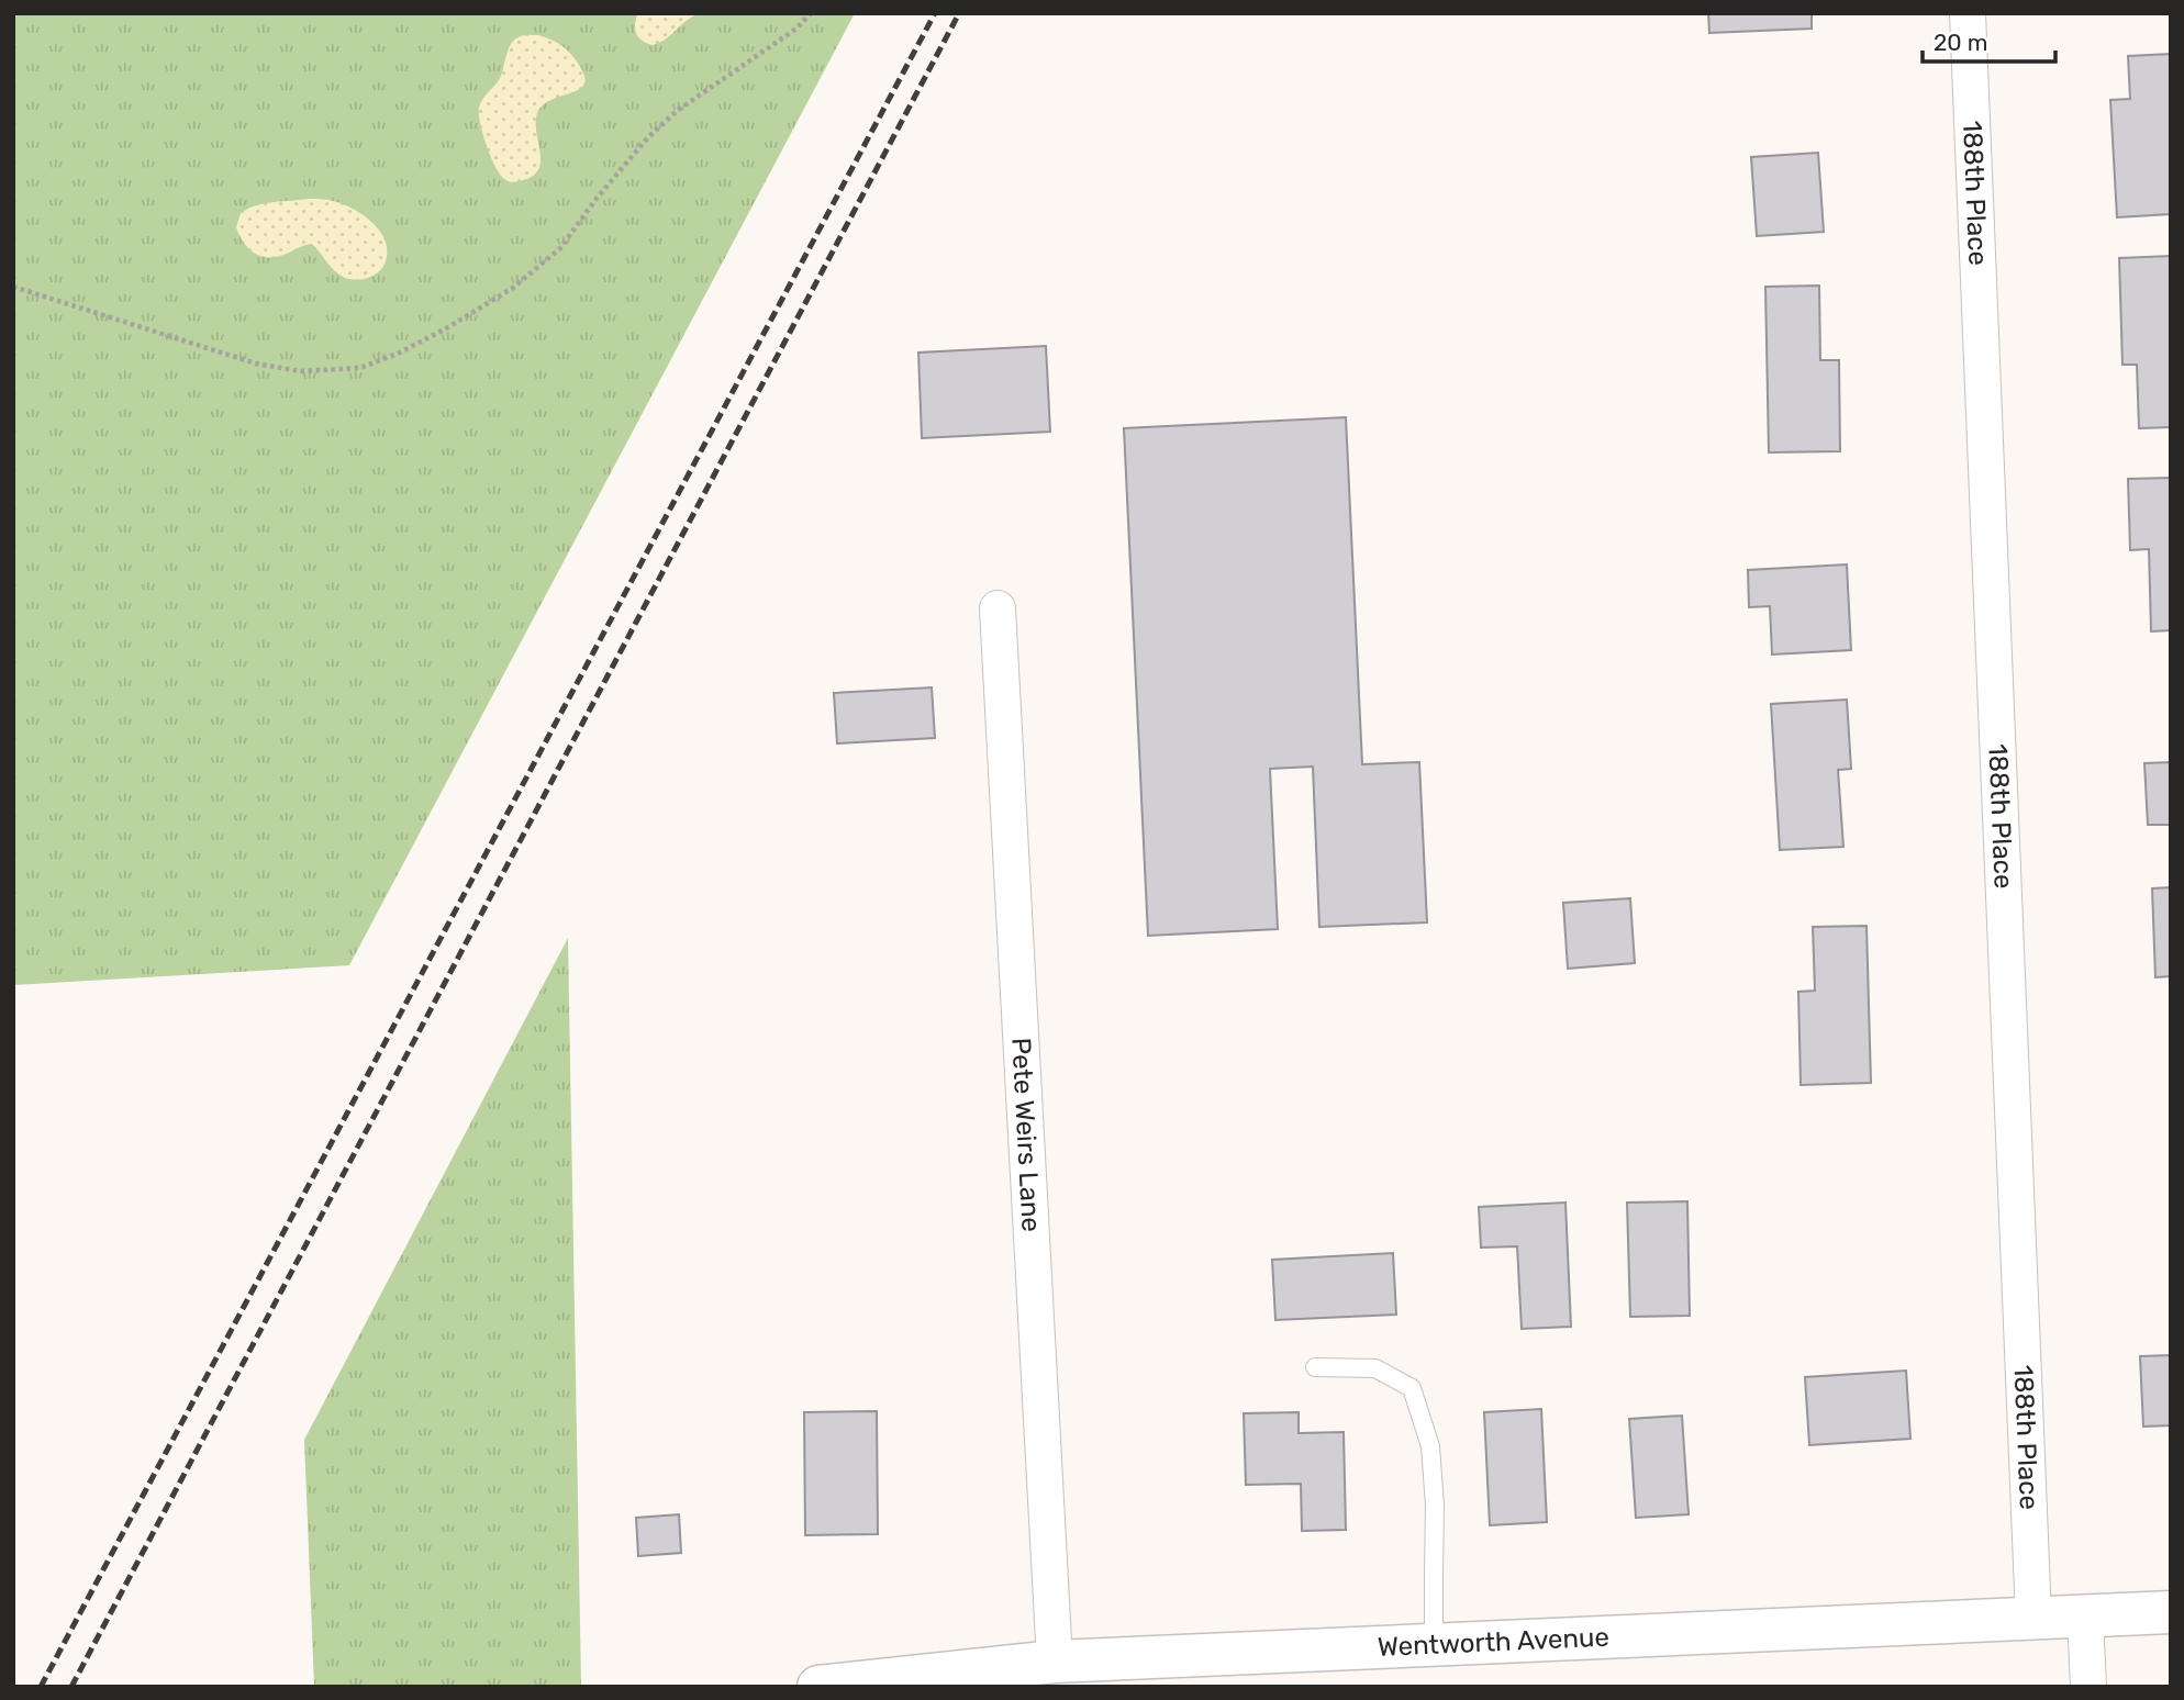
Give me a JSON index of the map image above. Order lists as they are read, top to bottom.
{
  "streets": {
    "street": ["188th Place", "Pete Weirs Lane", "Wentworth Avenue"]
  },
  "crossings": [
    ["188th Place", "Wentworth Avenue"],
    ["Pete Weirs Lane", "Wentworth Avenue"]
  ],
  "scale_bar": "20 m"
}
